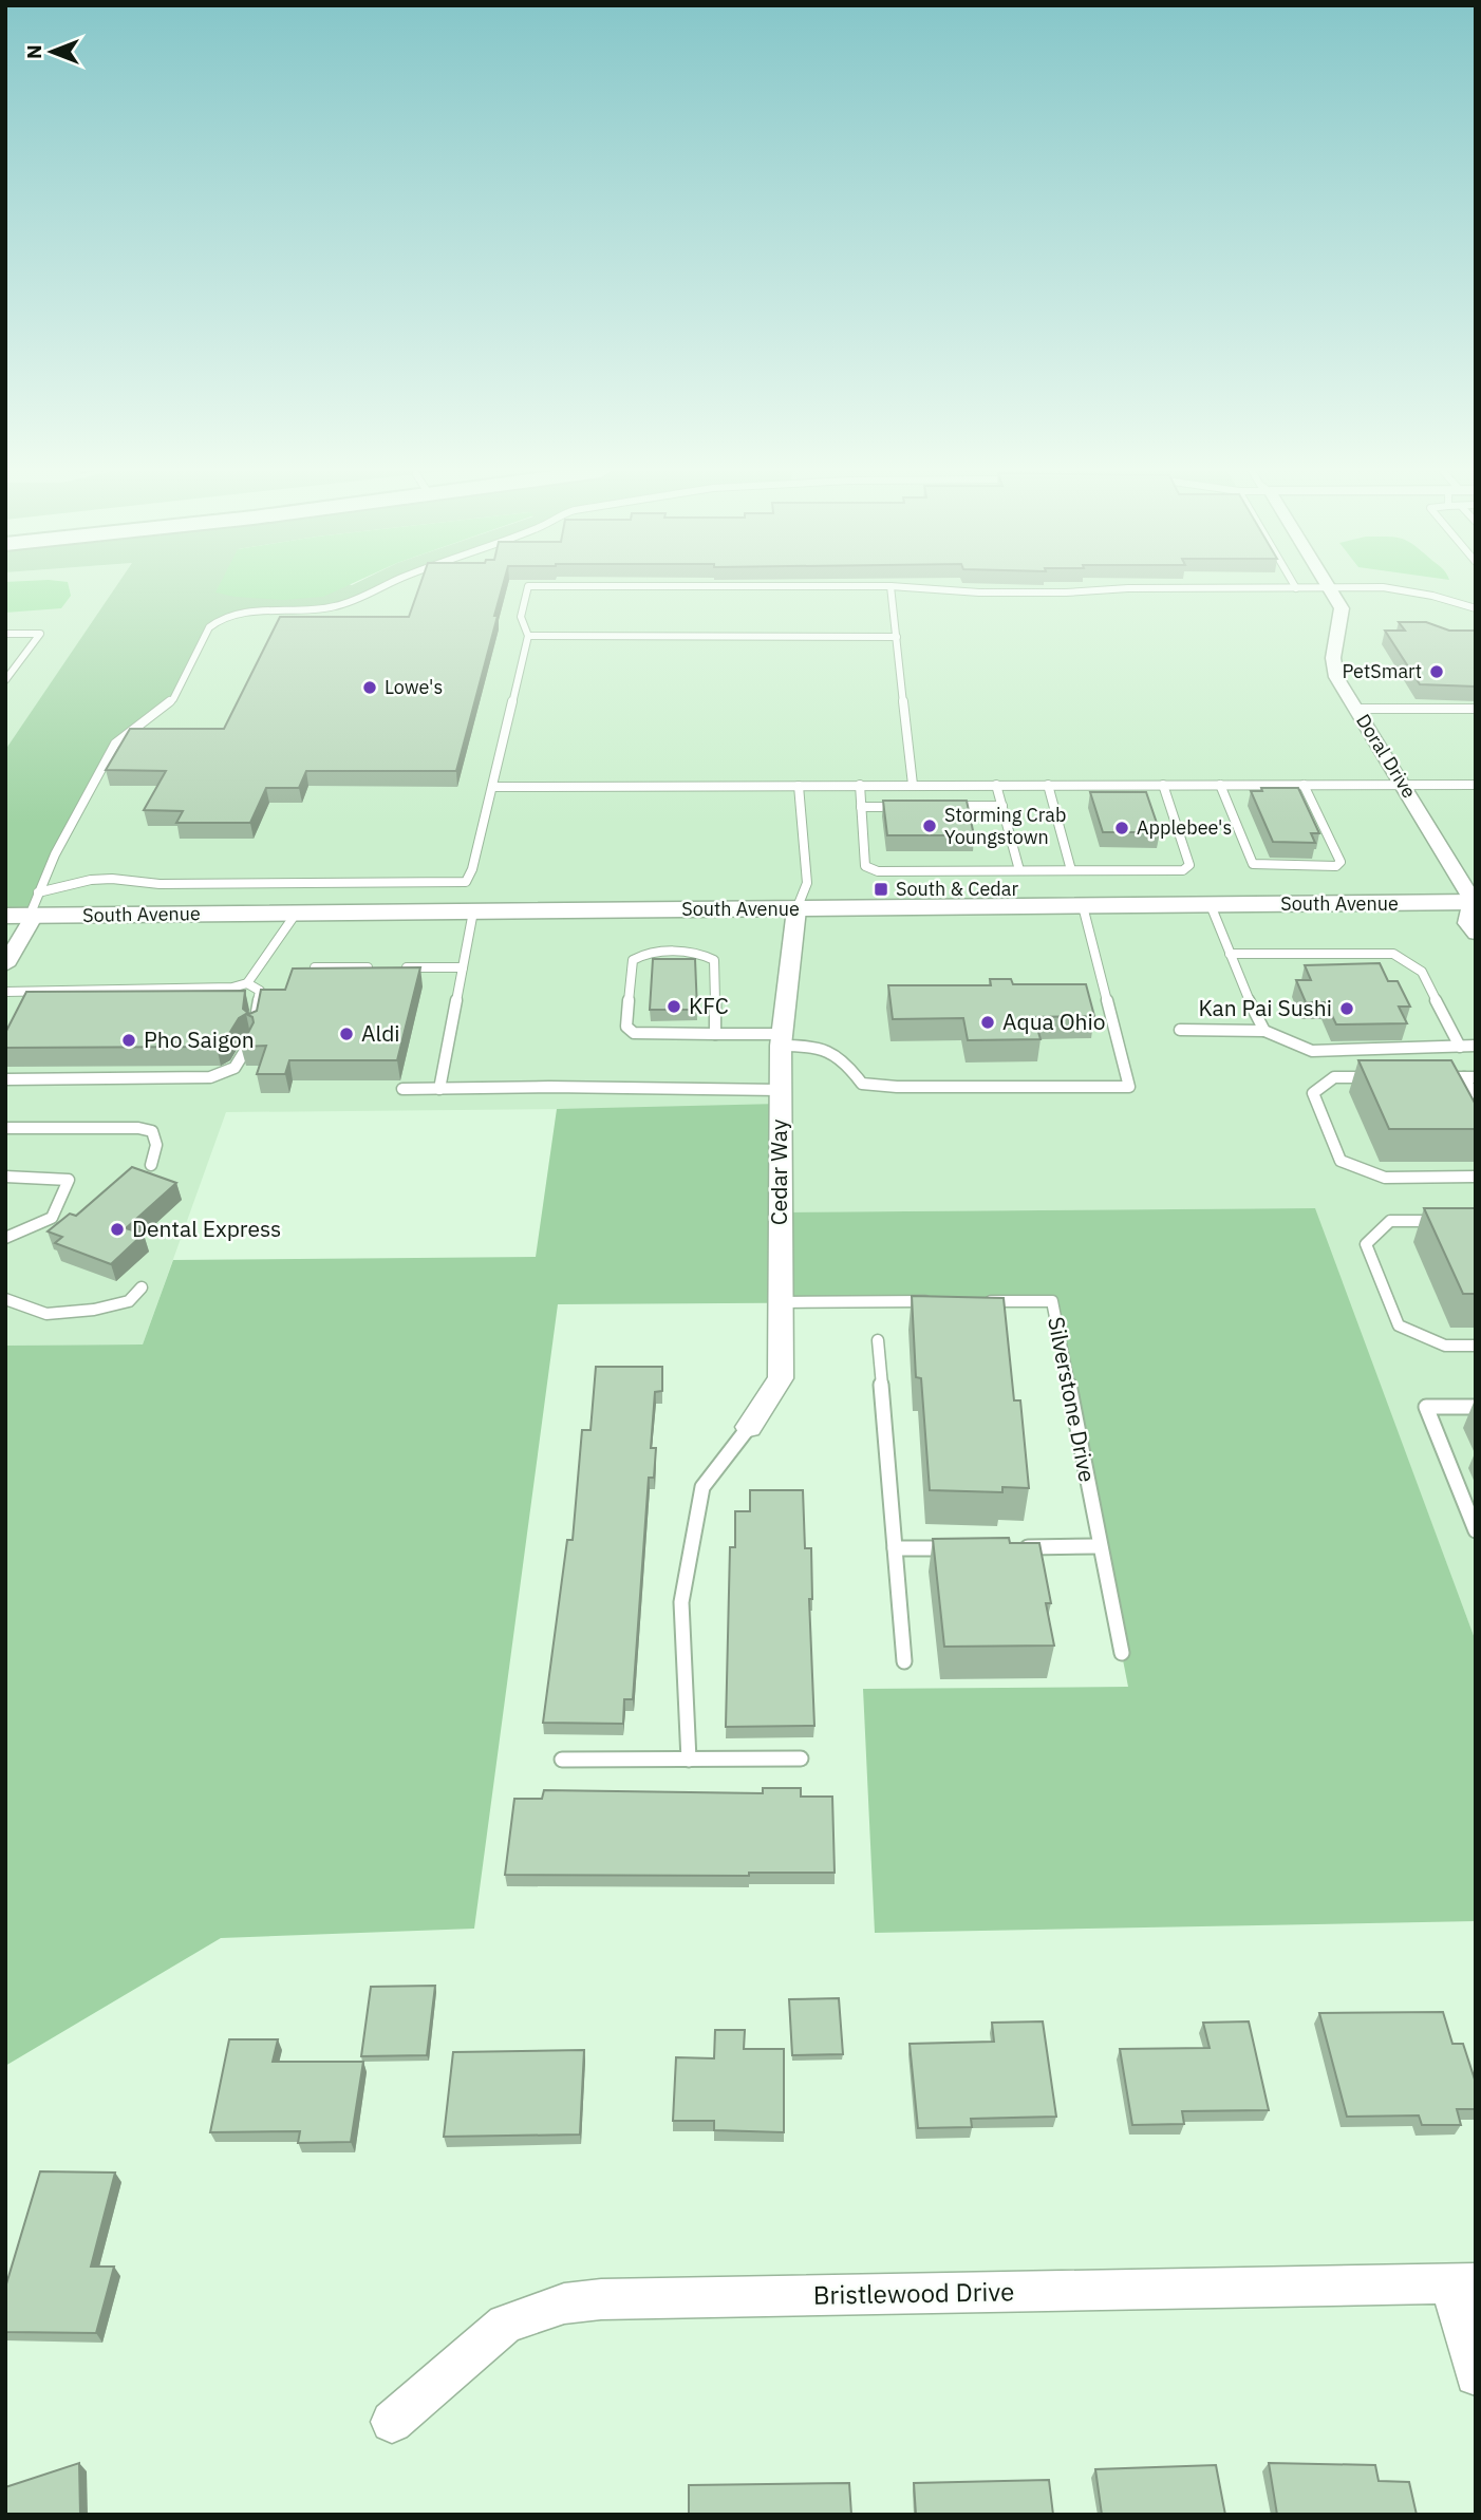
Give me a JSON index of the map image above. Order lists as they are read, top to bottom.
{
  "streets": {
    "main road": ["South Avenue"],
    "street": ["Doral Drive", "Cedar Way", "Bristlewood Drive"],
    "lane": ["Silverstone Drive"]
  },
  "crossings": [
    ["Doral Drive", "South Avenue"],
    ["South Avenue", "Cedar Way"]
  ],
  "places": {
    "other": [
      "PetSmart",
      "Lowe's",
      "Storming Crab Youngstown",
      "Applebee's",
      "KFC",
      "Kan Pai Sushi",
      "Aqua Ohio",
      "Aldi",
      "Pho Saigon",
      "Dental Express"
    ],
    "transit": ["South & Cedar"]
  },
  "north": "left"
}
